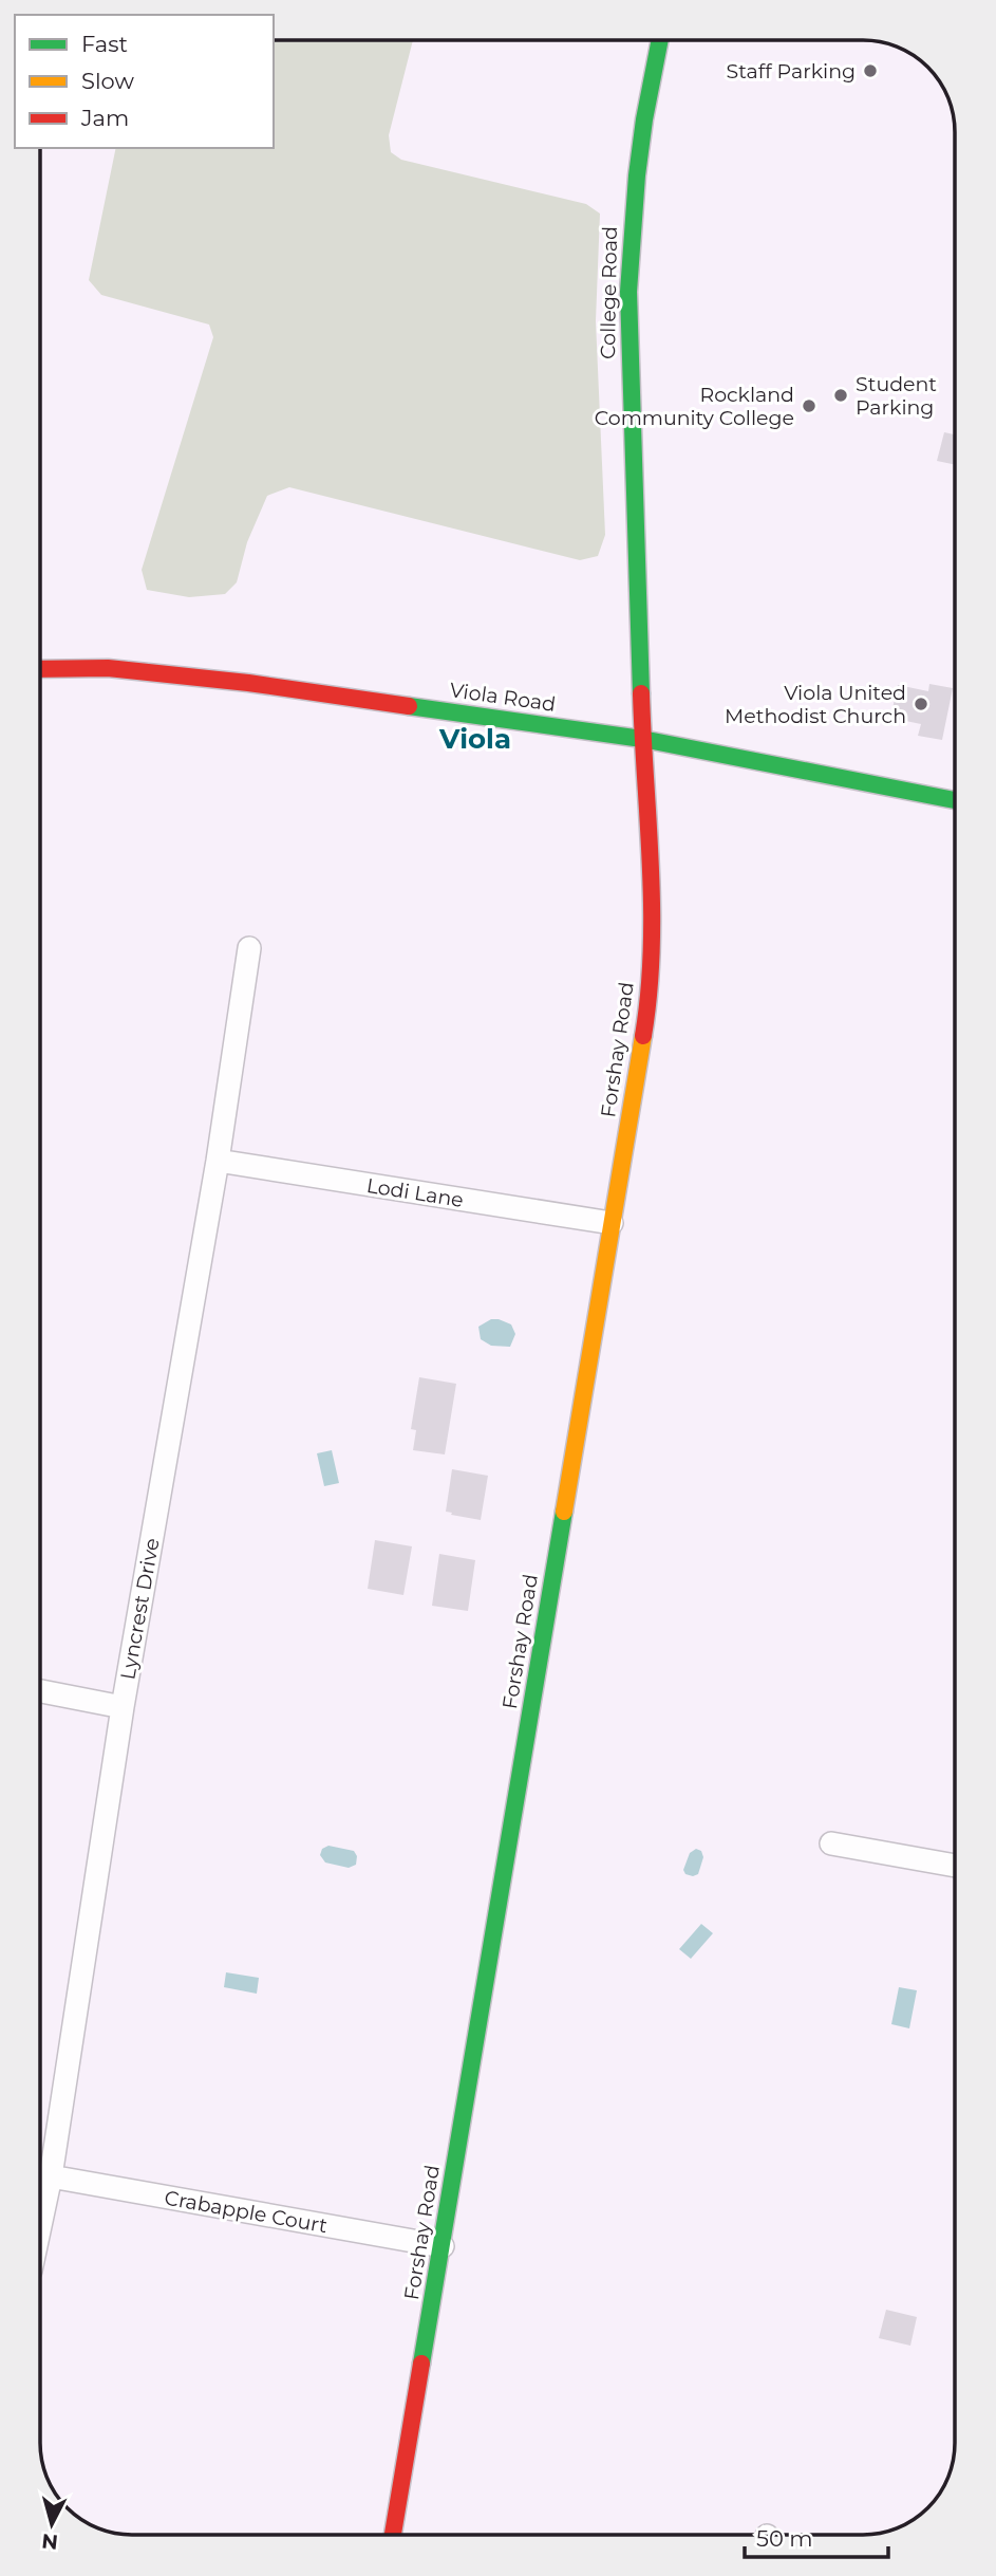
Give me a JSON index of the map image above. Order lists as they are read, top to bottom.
{
  "streets": {
    "street": [
      "College Road",
      "Viola Road",
      "Forshay Road",
      "Lodi Lane",
      "Lyncrest Drive",
      "Crabapple Court"
    ]
  },
  "crossings": [
    ["College Road", "Viola Road"],
    ["College Road", "Forshay Road"],
    ["Viola Road", "Forshay Road"],
    ["Forshay Road", "Lodi Lane"],
    ["Forshay Road", "Crabapple Court"],
    ["Lodi Lane", "Lyncrest Drive"],
    ["Lyncrest Drive", "Crabapple Court"]
  ],
  "districts": ["Viola"],
  "places": [
    "Staff Parking",
    "Student Parking",
    "Rockland Community College",
    "Viola United Methodist Church"
  ],
  "legend": ["Fast", "Slow", "Jam"],
  "scale_bar": "50 m",
  "north": "bottom"
}
